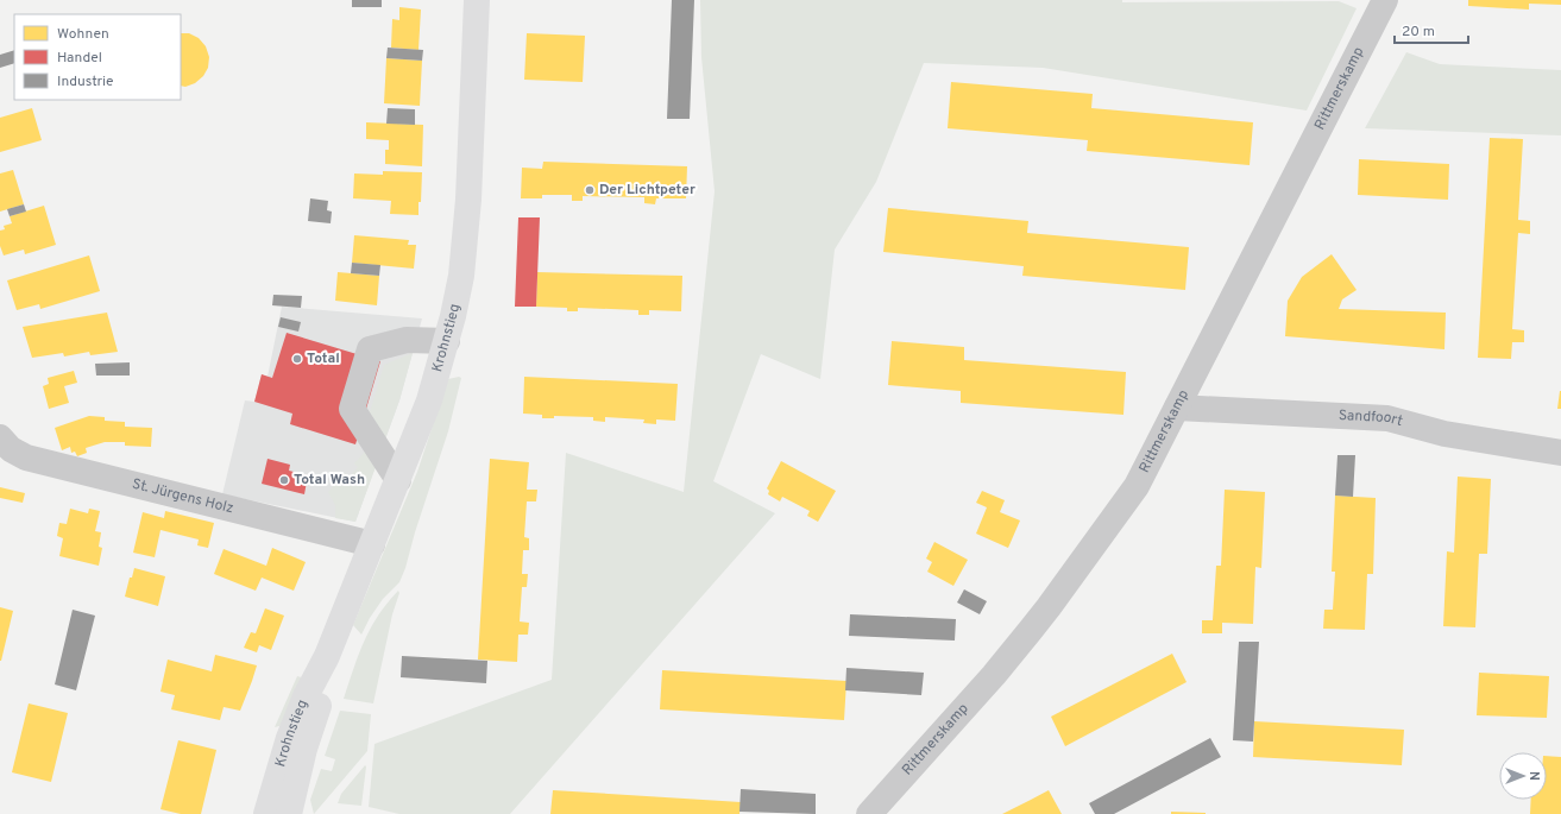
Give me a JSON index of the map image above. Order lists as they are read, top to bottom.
{
  "streets": {
    "main road": ["Krohnstieg"],
    "street": ["Rittmerskamp", "Sandfoort", "St. Jürgens Holz"]
  },
  "crossings": [
    ["Rittmerskamp", "Sandfoort"],
    ["Krohnstieg", "St. Jürgens Holz"]
  ],
  "places": ["Der Lichtpeter", "Total", "Total Wash"],
  "legend": ["Wohnen", "Handel", "Industrie"],
  "scale_bar": "20 m",
  "north": "right"
}
